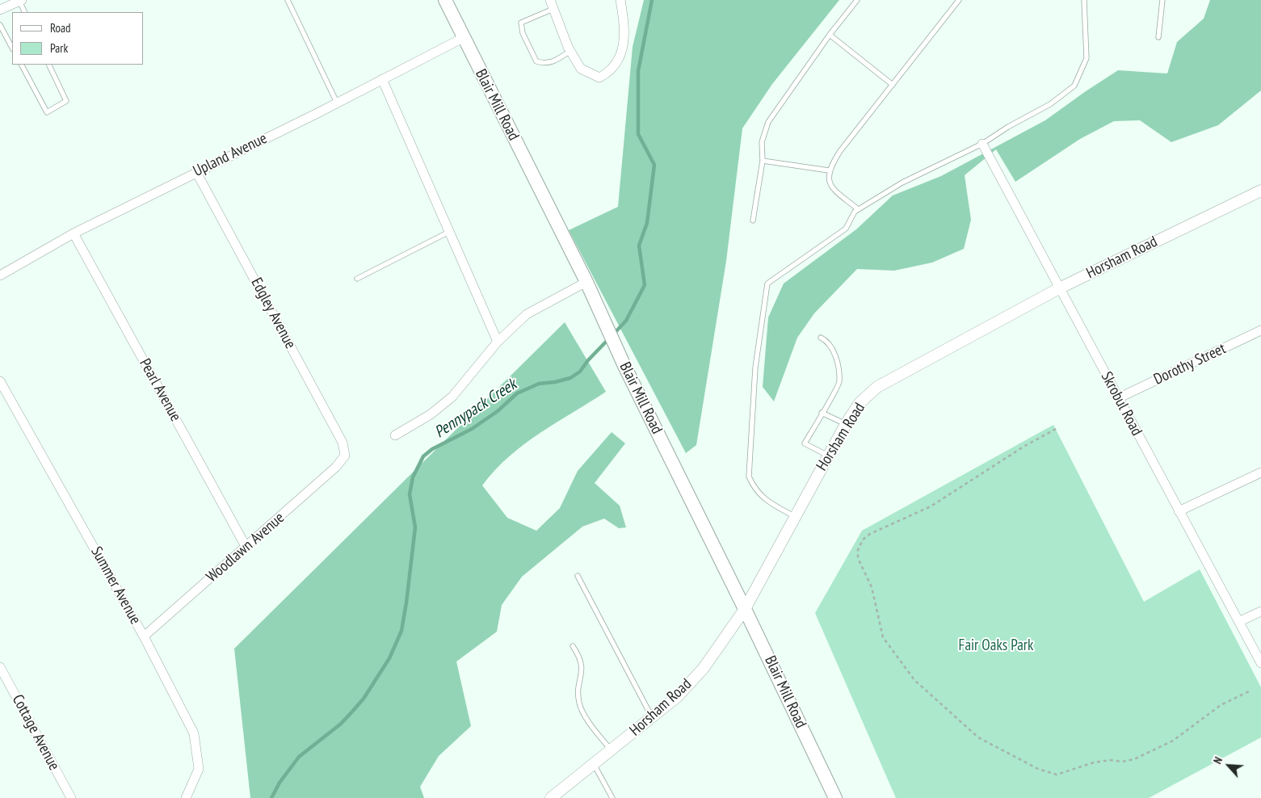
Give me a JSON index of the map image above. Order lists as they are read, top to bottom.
{
  "streets": {
    "main road": ["Blair Mill Road"],
    "street": [
      "Upland Avenue",
      "Horsham Road",
      "Edgley Avenue",
      "Dorothy Street",
      "Pearl Avenue",
      "Skrobul Road",
      "Woodlawn Avenue",
      "Summer Avenue",
      "Cottage Avenue"
    ]
  },
  "crossings": [
    ["Blair Mill Road", "Upland Avenue"],
    ["Blair Mill Road", "Horsham Road"],
    ["Upland Avenue", "Edgley Avenue"],
    ["Upland Avenue", "Pearl Avenue"],
    ["Horsham Road", "Skrobul Road"],
    ["Edgley Avenue", "Woodlawn Avenue"],
    ["Dorothy Street", "Skrobul Road"],
    ["Pearl Avenue", "Woodlawn Avenue"],
    ["Woodlawn Avenue", "Summer Avenue"]
  ],
  "water": ["Pennypack Creek"],
  "parks": ["Fair Oaks Park"],
  "legend": ["Road", "Park"],
  "north": "top left"
}
